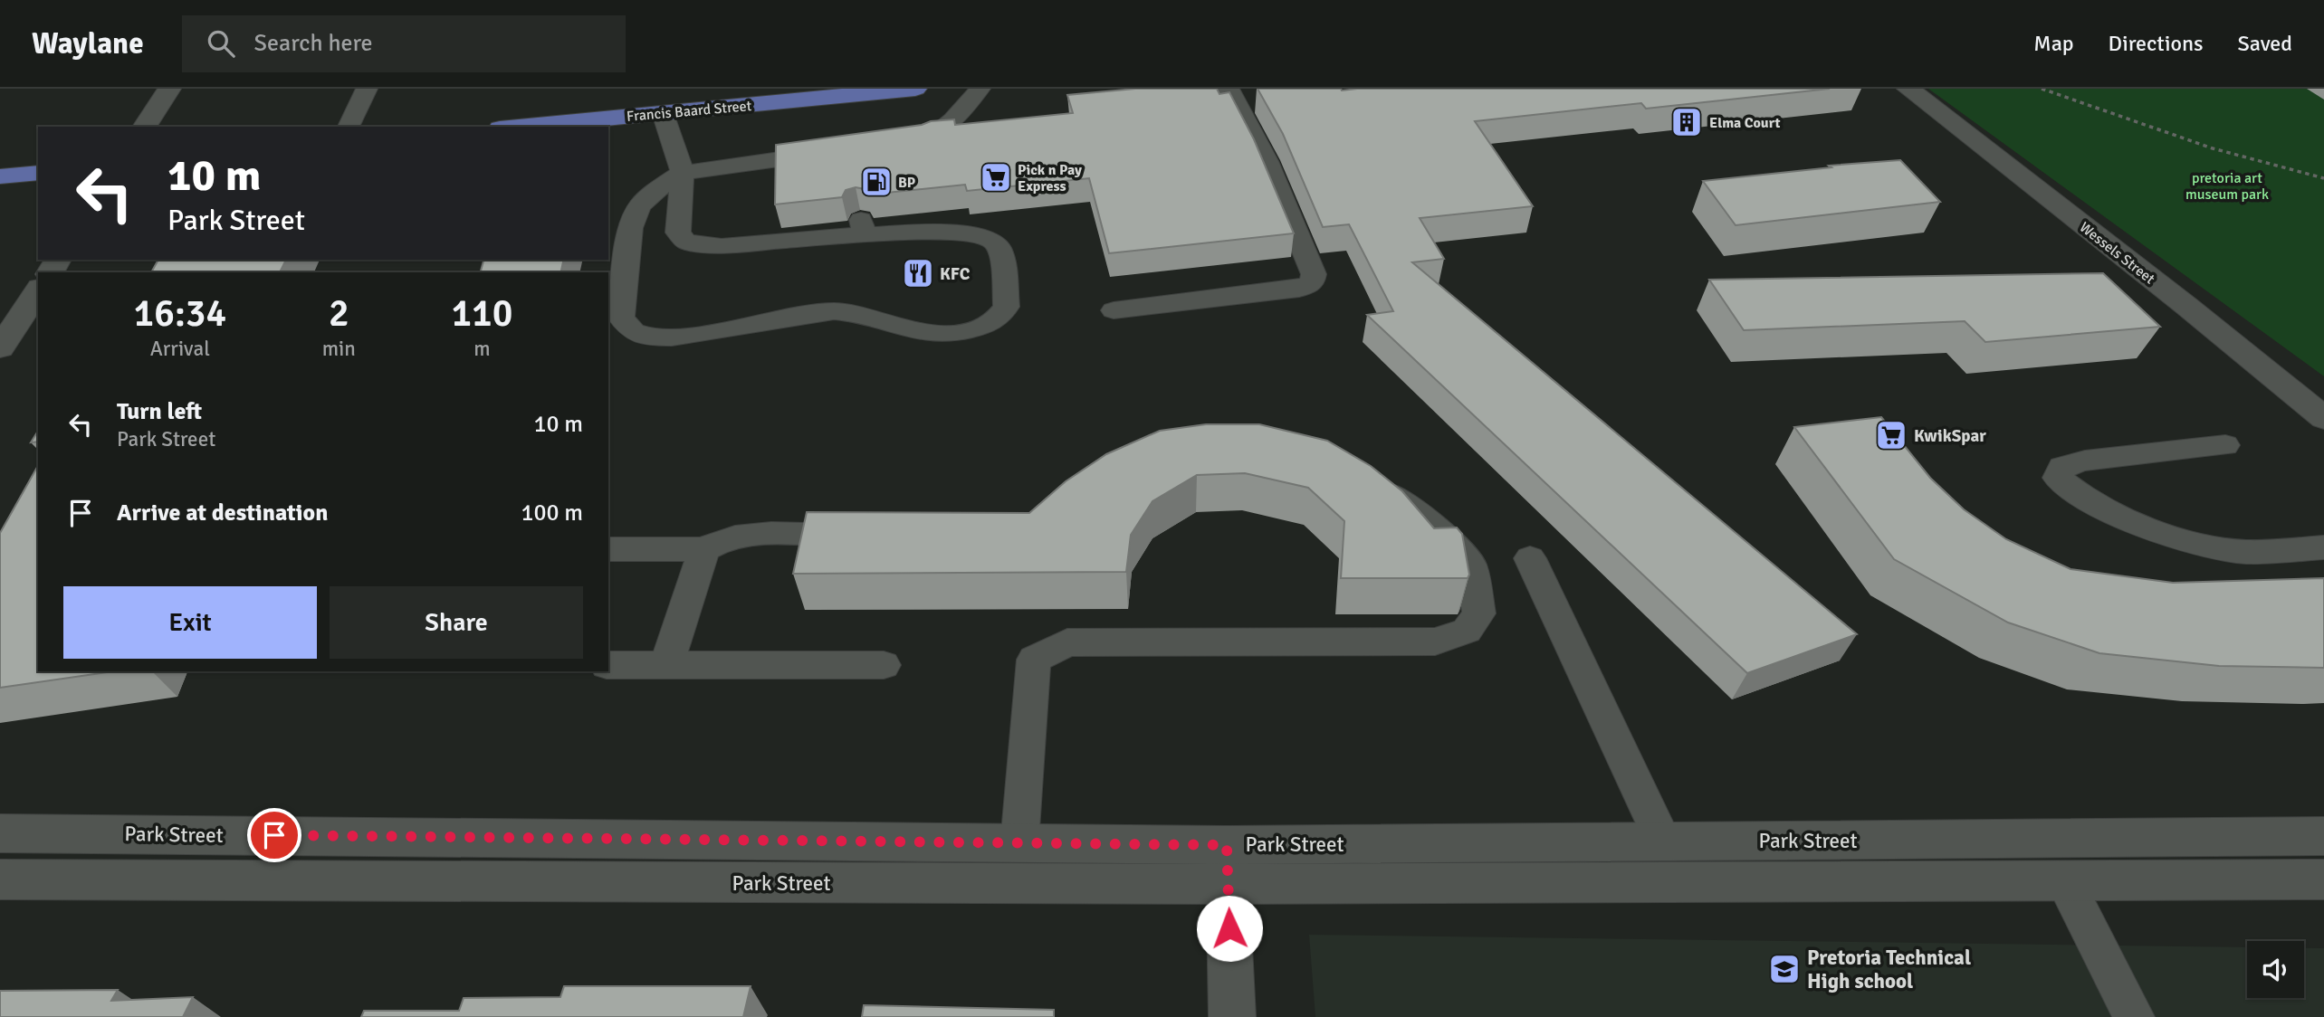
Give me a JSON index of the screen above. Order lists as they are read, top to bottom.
{
  "streets": {
    "main road": ["Francis Baard Street"],
    "street": ["Wessels Street", "Park Street"]
  },
  "parks": ["pretoria art museum park"],
  "places": {
    "building": ["Elma Court"],
    "supermarket": ["Pick n Pay Express", "KwikSpar"],
    "fuel station": ["BP"],
    "restaurant": ["KFC"],
    "school or university": ["Pretoria Technical High school"]
  },
  "page": {
    "header": "Waylane",
    "search": "Search here",
    "nav": ["Map", "Directions", "Saved"],
    "turn": ["10 m", "Park Street"],
    "eta": [
      "16:34",
      "Arrival",
      "2",
      "min",
      "110",
      "m"
    ],
    "list": [
      {
        "name": "Turn left",
        "note": "Park Street",
        "value": "10 m"
      },
      {
        "name": "Arrive at destination",
        "value": "100 m"
      }
    ],
    "buttons": ["Exit", "Share"]
  }
}
